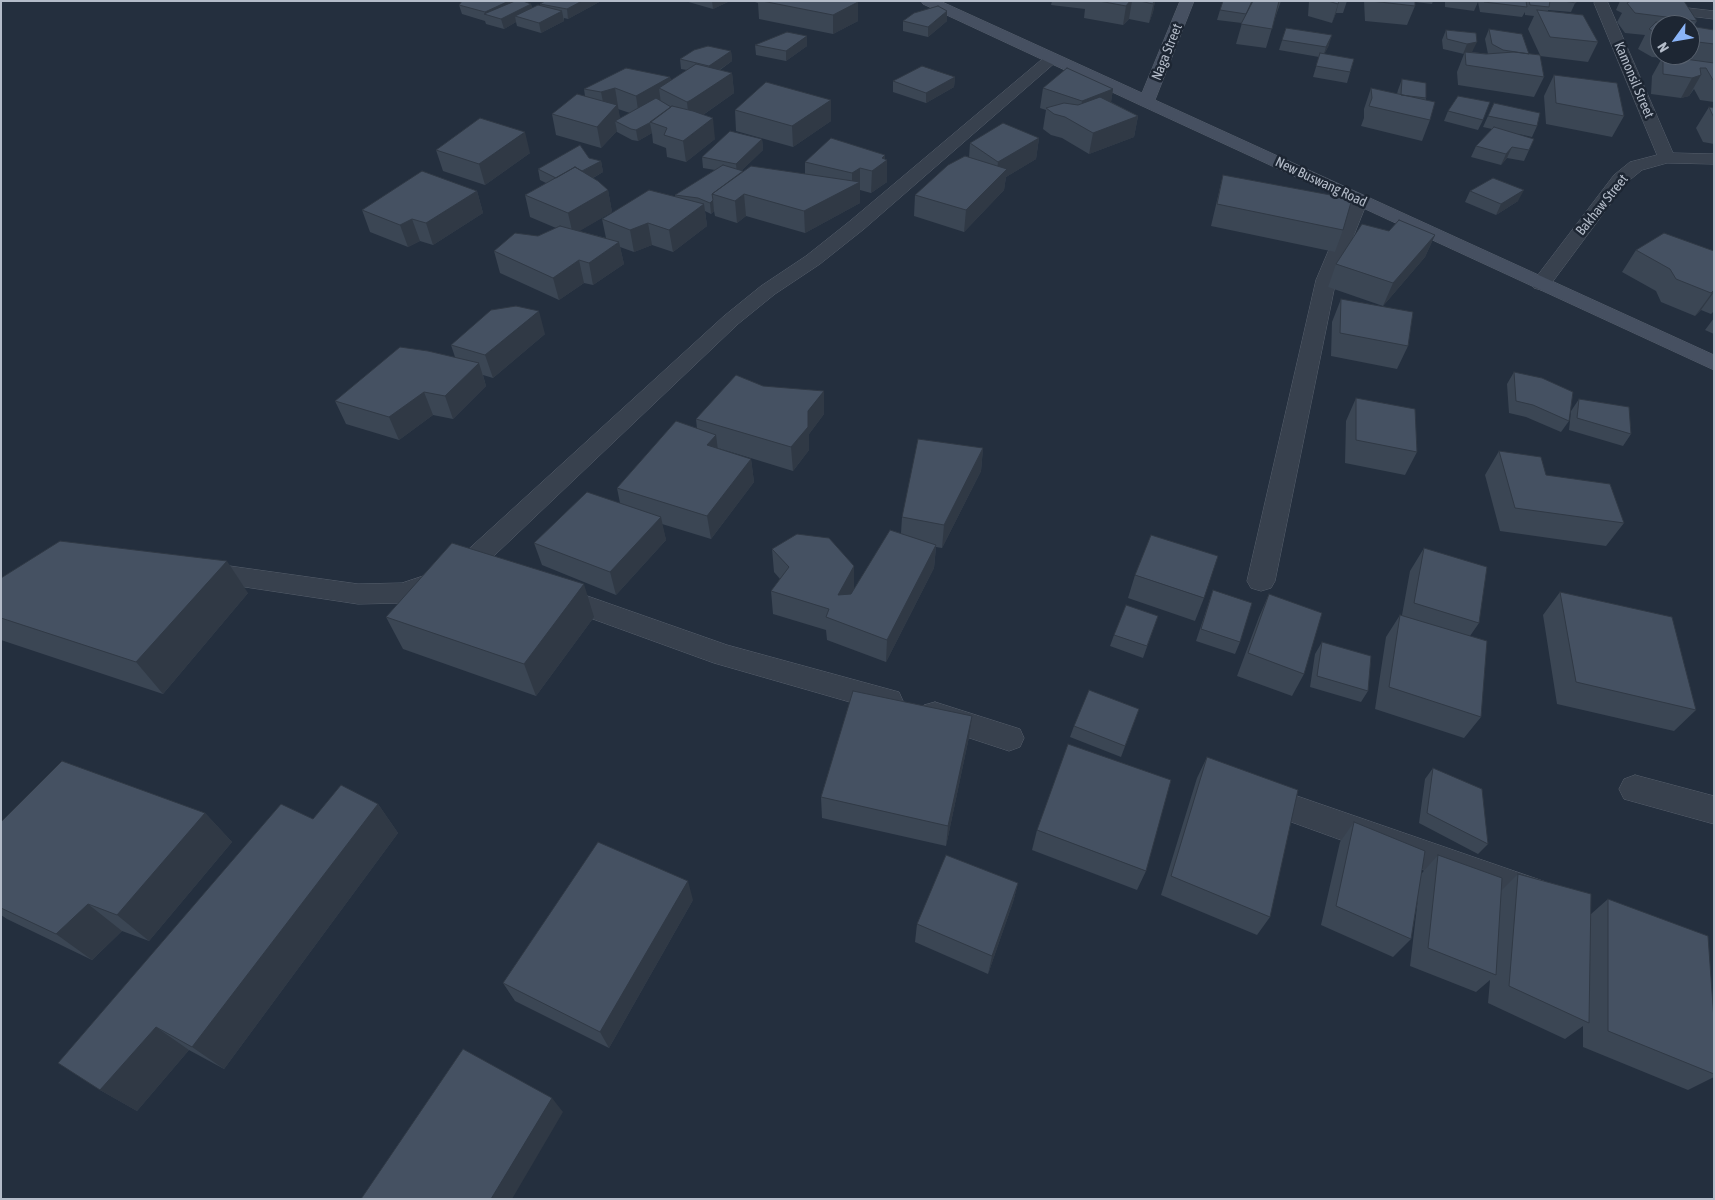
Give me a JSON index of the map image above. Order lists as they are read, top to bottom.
{
  "streets": {
    "street": [
      "Naga Street",
      "Kamonsil Street",
      "New Buswang Road",
      "Bakhaw Street"
    ]
  },
  "crossings": [
    ["Naga Street", "New Buswang Road"],
    ["Kamonsil Street", "Bakhaw Street"],
    ["New Buswang Road", "Bakhaw Street"]
  ],
  "north": "bottom left"
}
